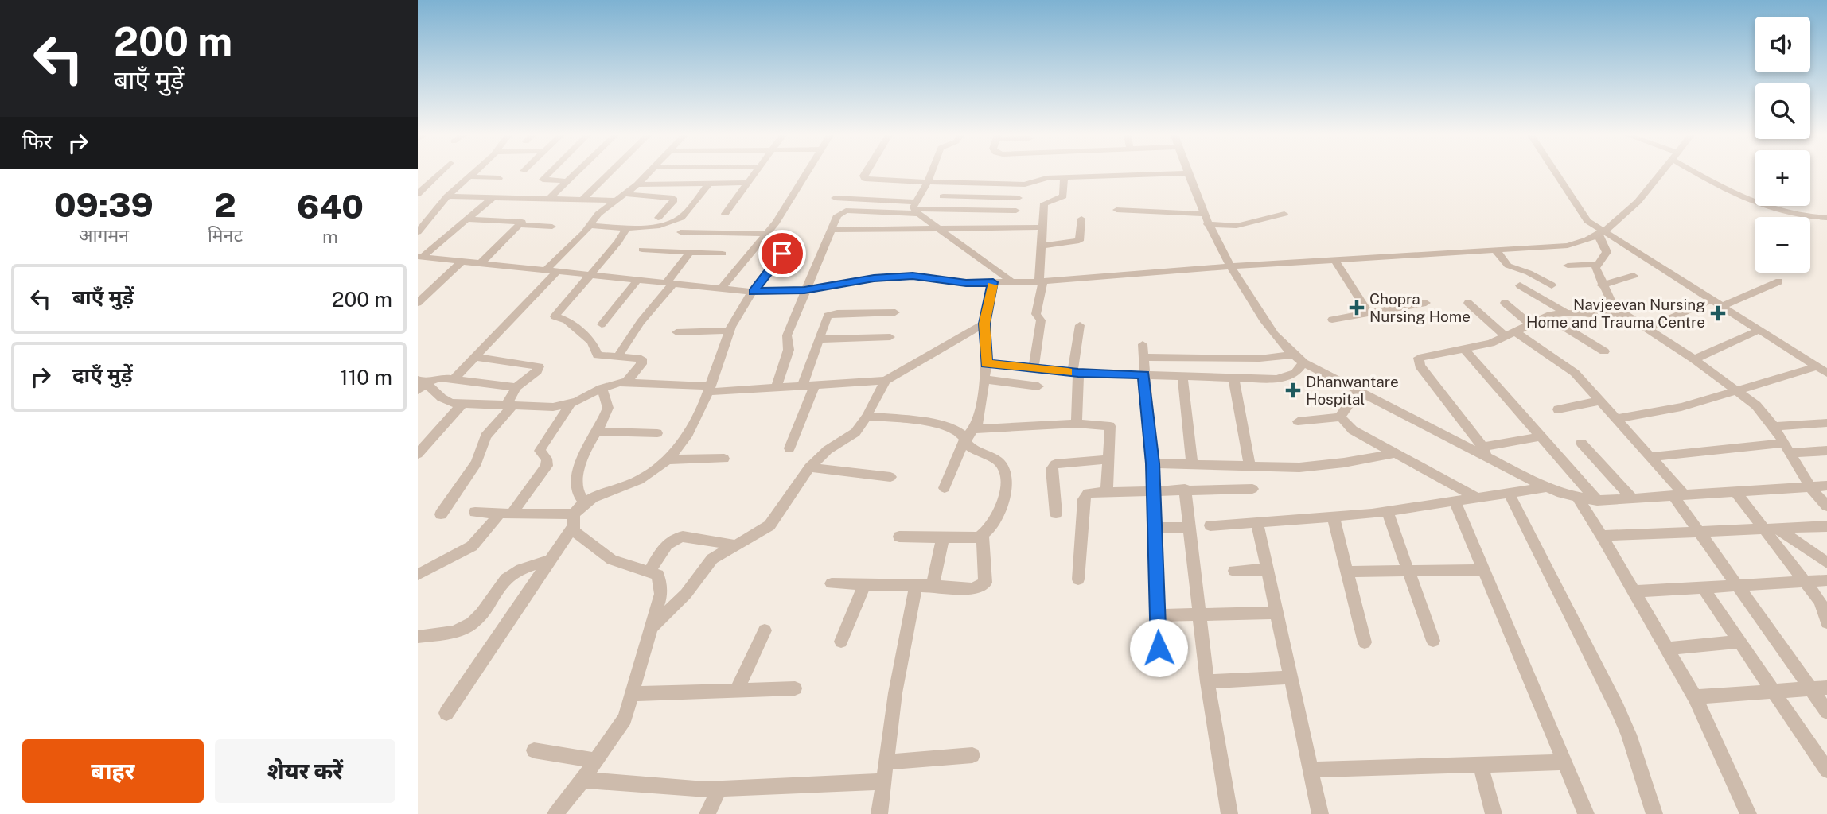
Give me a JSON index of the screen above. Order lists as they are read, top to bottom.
{
  "places": {
    "health": ["Chopra Nursing Home", "Navjeevan Nursing Home and Trauma Centre", "Dhanwantare Hospital"]
  },
  "page": {
    "turn": ["200 m", "बाएँ मुड़ें"],
    "map_buttons": ["+", "−"],
    "then": "फिर",
    "eta": [
      "09:39",
      "आगमन",
      "2",
      "मिनट",
      "640",
      "m"
    ],
    "list": [
      {
        "name": "बाएँ मुड़ें",
        "value": "200 m"
      },
      {
        "name": "दाएँ मुड़ें",
        "value": "110 m"
      }
    ],
    "buttons": ["बाहर", "शेयर करें"]
  }
}
